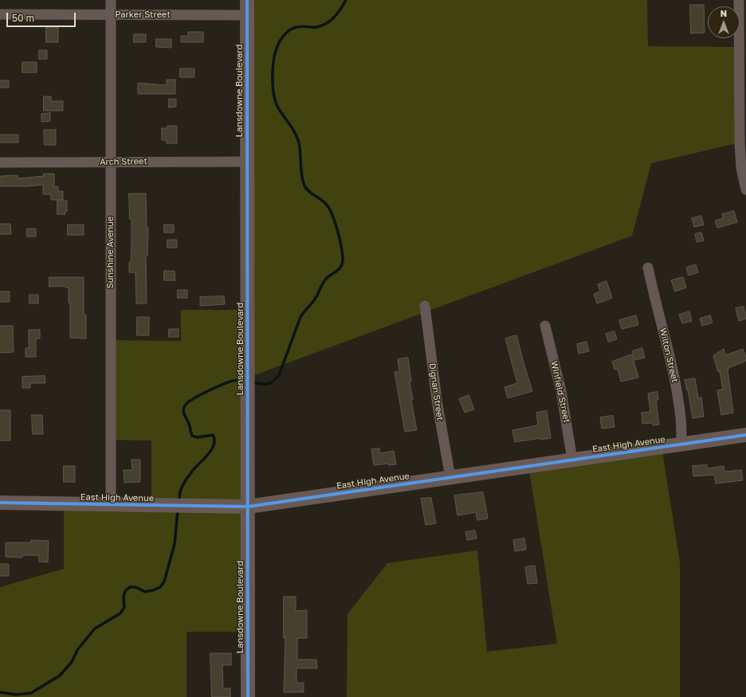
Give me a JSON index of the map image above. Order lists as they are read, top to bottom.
{
  "streets": {
    "street": [
      "Parker Street",
      "Lansdowne Boulevard",
      "Arch Street",
      "Sunshine Avenue",
      "Wilton Street",
      "Dignan Street",
      "Winfield Street",
      "East High Avenue"
    ]
  },
  "crossings": [
    ["Parker Street", "Lansdowne Boulevard"],
    ["Parker Street", "Sunshine Avenue"],
    ["Lansdowne Boulevard", "Arch Street"],
    ["Lansdowne Boulevard", "East High Avenue"],
    ["Arch Street", "Sunshine Avenue"],
    ["Sunshine Avenue", "East High Avenue"],
    ["Wilton Street", "East High Avenue"],
    ["Dignan Street", "East High Avenue"],
    ["Winfield Street", "East High Avenue"]
  ],
  "scale_bar": "50 m",
  "north": "top"
}
